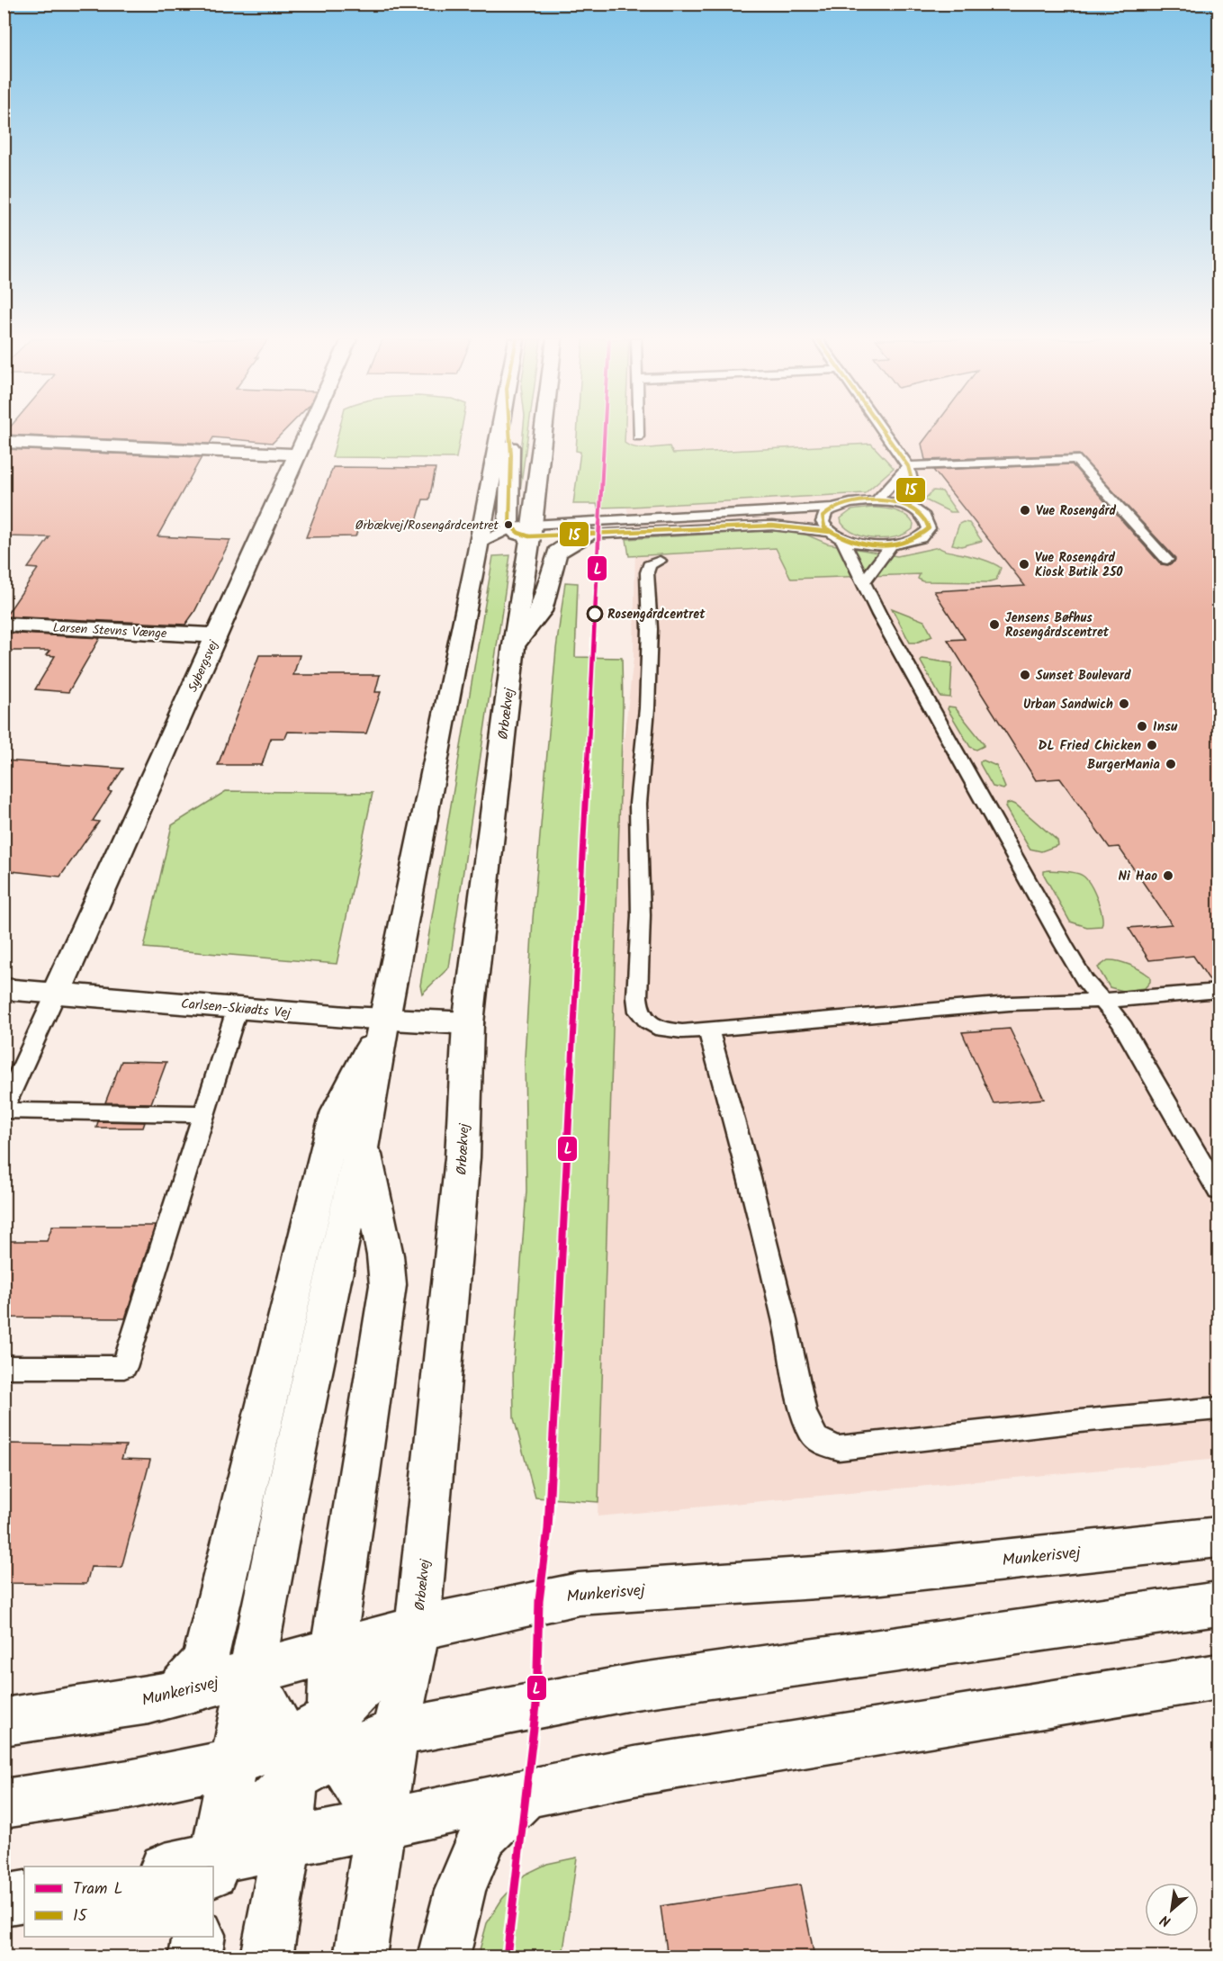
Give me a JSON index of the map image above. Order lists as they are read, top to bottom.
{
  "streets": {
    "main road": [
      "Larsen Stevns Vænge",
      "Sybergsvej",
      "Ørbækvej",
      "Carlsen-Skiødts Vej",
      "Munkerisvej"
    ]
  },
  "crossings": [
    ["Larsen Stevns Vænge", "Sybergsvej"],
    ["Sybergsvej", "Carlsen-Skiødts Vej"],
    ["Ørbækvej", "Carlsen-Skiødts Vej"],
    ["Ørbækvej", "Munkerisvej"]
  ],
  "places": [
    "Vue Rosengård",
    "Ørbækvej/Rosengårdcentret",
    "Vue Rosengård Kiosk Butik 250",
    "Rosengårdcentret",
    "Jensens Bøfhus Rosengårdscentret",
    "Sunset Boulevard",
    "Urban Sandwich",
    "Insu",
    "DL Fried Chicken",
    "BurgerMania",
    "Ni Hao"
  ],
  "lines": ["tram line L", "transit line 15"],
  "legend": ["Tram L", "15"],
  "north": "bottom left"
}
